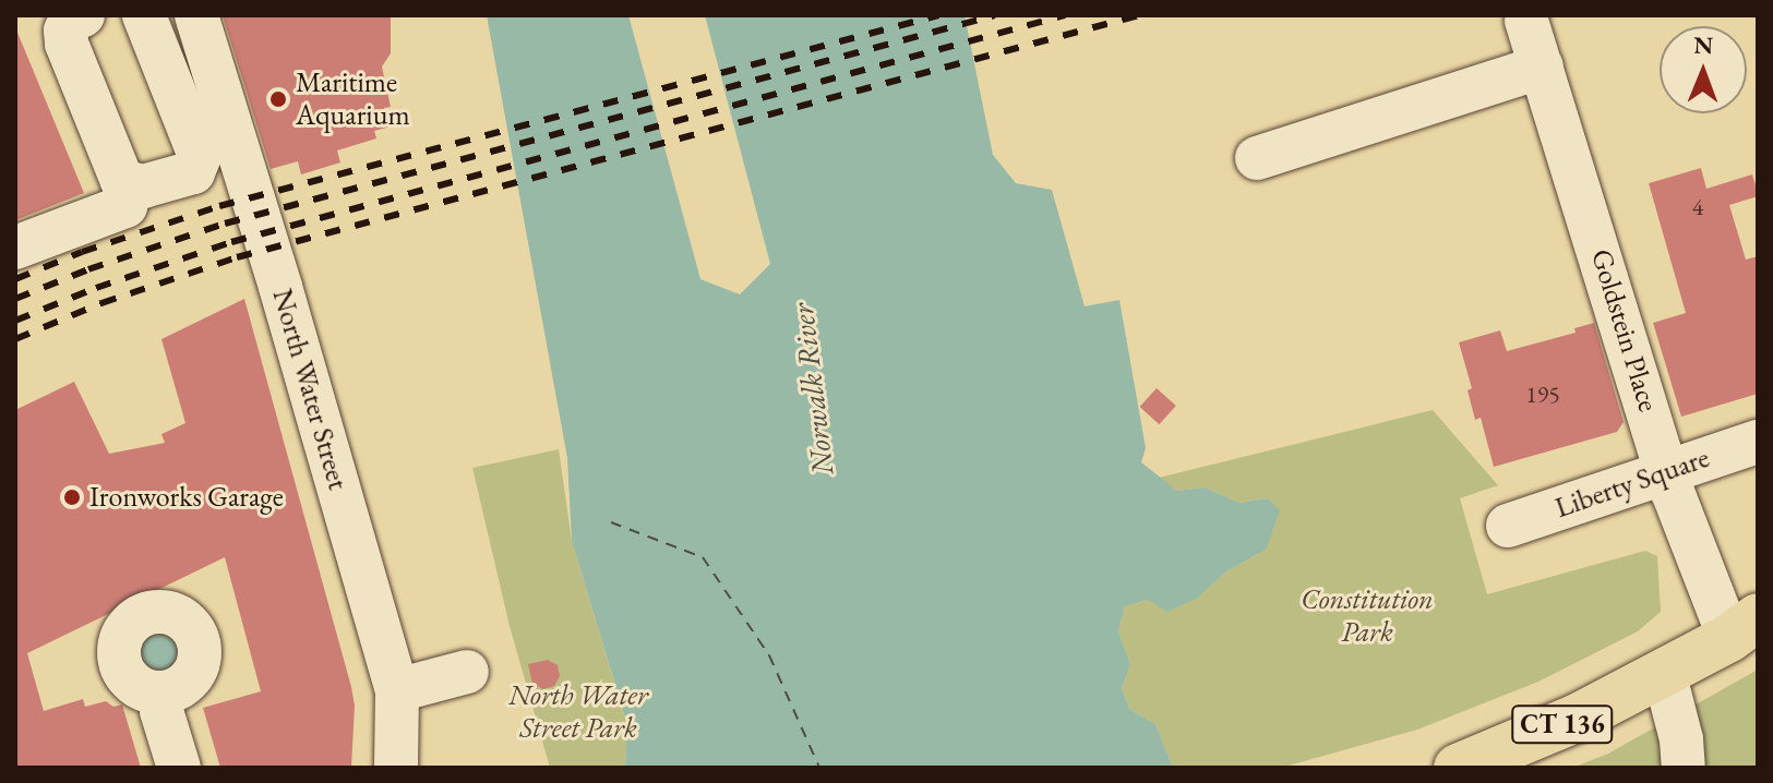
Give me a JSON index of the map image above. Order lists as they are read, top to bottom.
{
  "streets": {
    "main road": ["CT 136"],
    "street": ["Goldstein Place", "North Water Street", "Liberty Square"]
  },
  "crossings": [
    ["Goldstein Place", "Liberty Square"],
    ["Goldstein Place", "CT 136"]
  ],
  "water": ["Norwalk River"],
  "parks": ["Constitution Park", "North Water Street Park"],
  "places": ["Maritime Aquarium", "Ironworks Garage"],
  "house_numbers": ["4", "195"],
  "north": "top"
}
